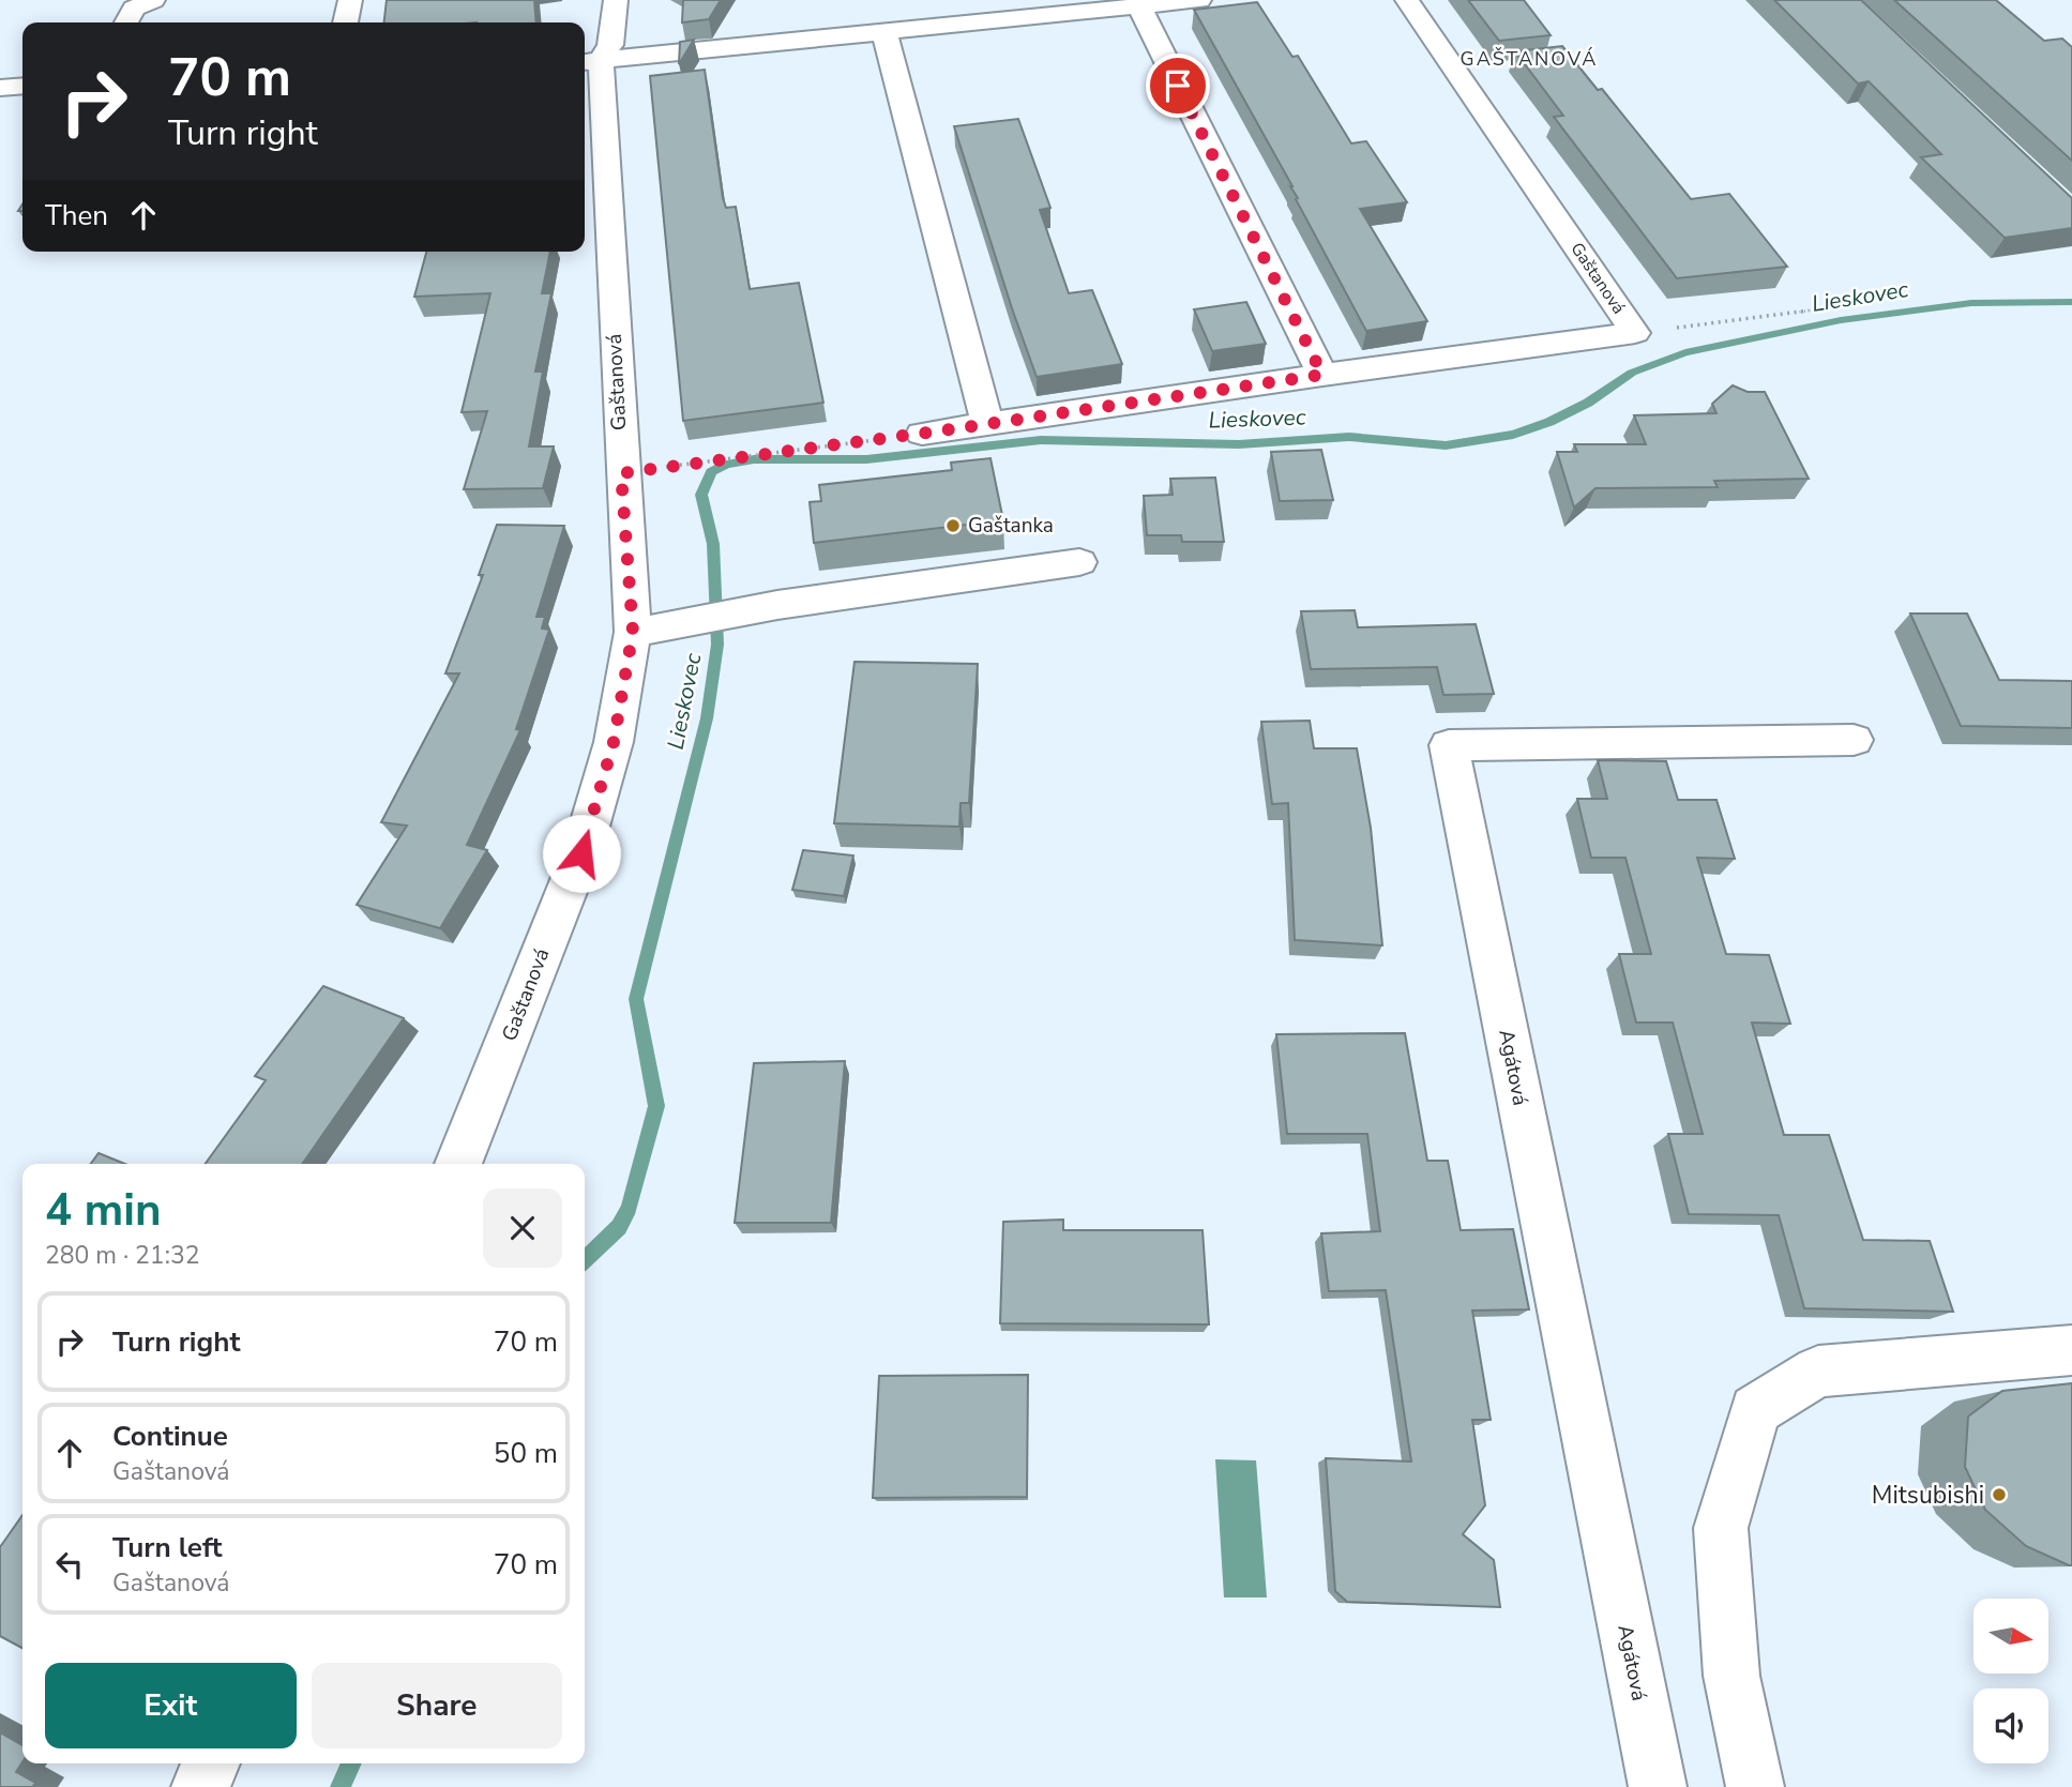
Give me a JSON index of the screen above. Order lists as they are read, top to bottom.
{
  "streets": {
    "street": ["Gaštanová", "Agátová"]
  },
  "districts": ["GAŠTANOVÁ"],
  "water": ["Lieskovec"],
  "places": ["Gaštanka", "Mitsubishi"],
  "north": "right",
  "page": {
    "turn": ["70 m", "Turn right"],
    "then": "Then",
    "heading": ["4 min", "280 m · 21:32"],
    "list": [
      {
        "name": "Turn right",
        "value": "70 m"
      },
      {
        "name": "Continue",
        "note": "Gaštanová",
        "value": "50 m"
      },
      {
        "name": "Turn left",
        "note": "Gaštanová",
        "value": "70 m"
      }
    ],
    "buttons": ["Exit", "Share"]
  }
}
